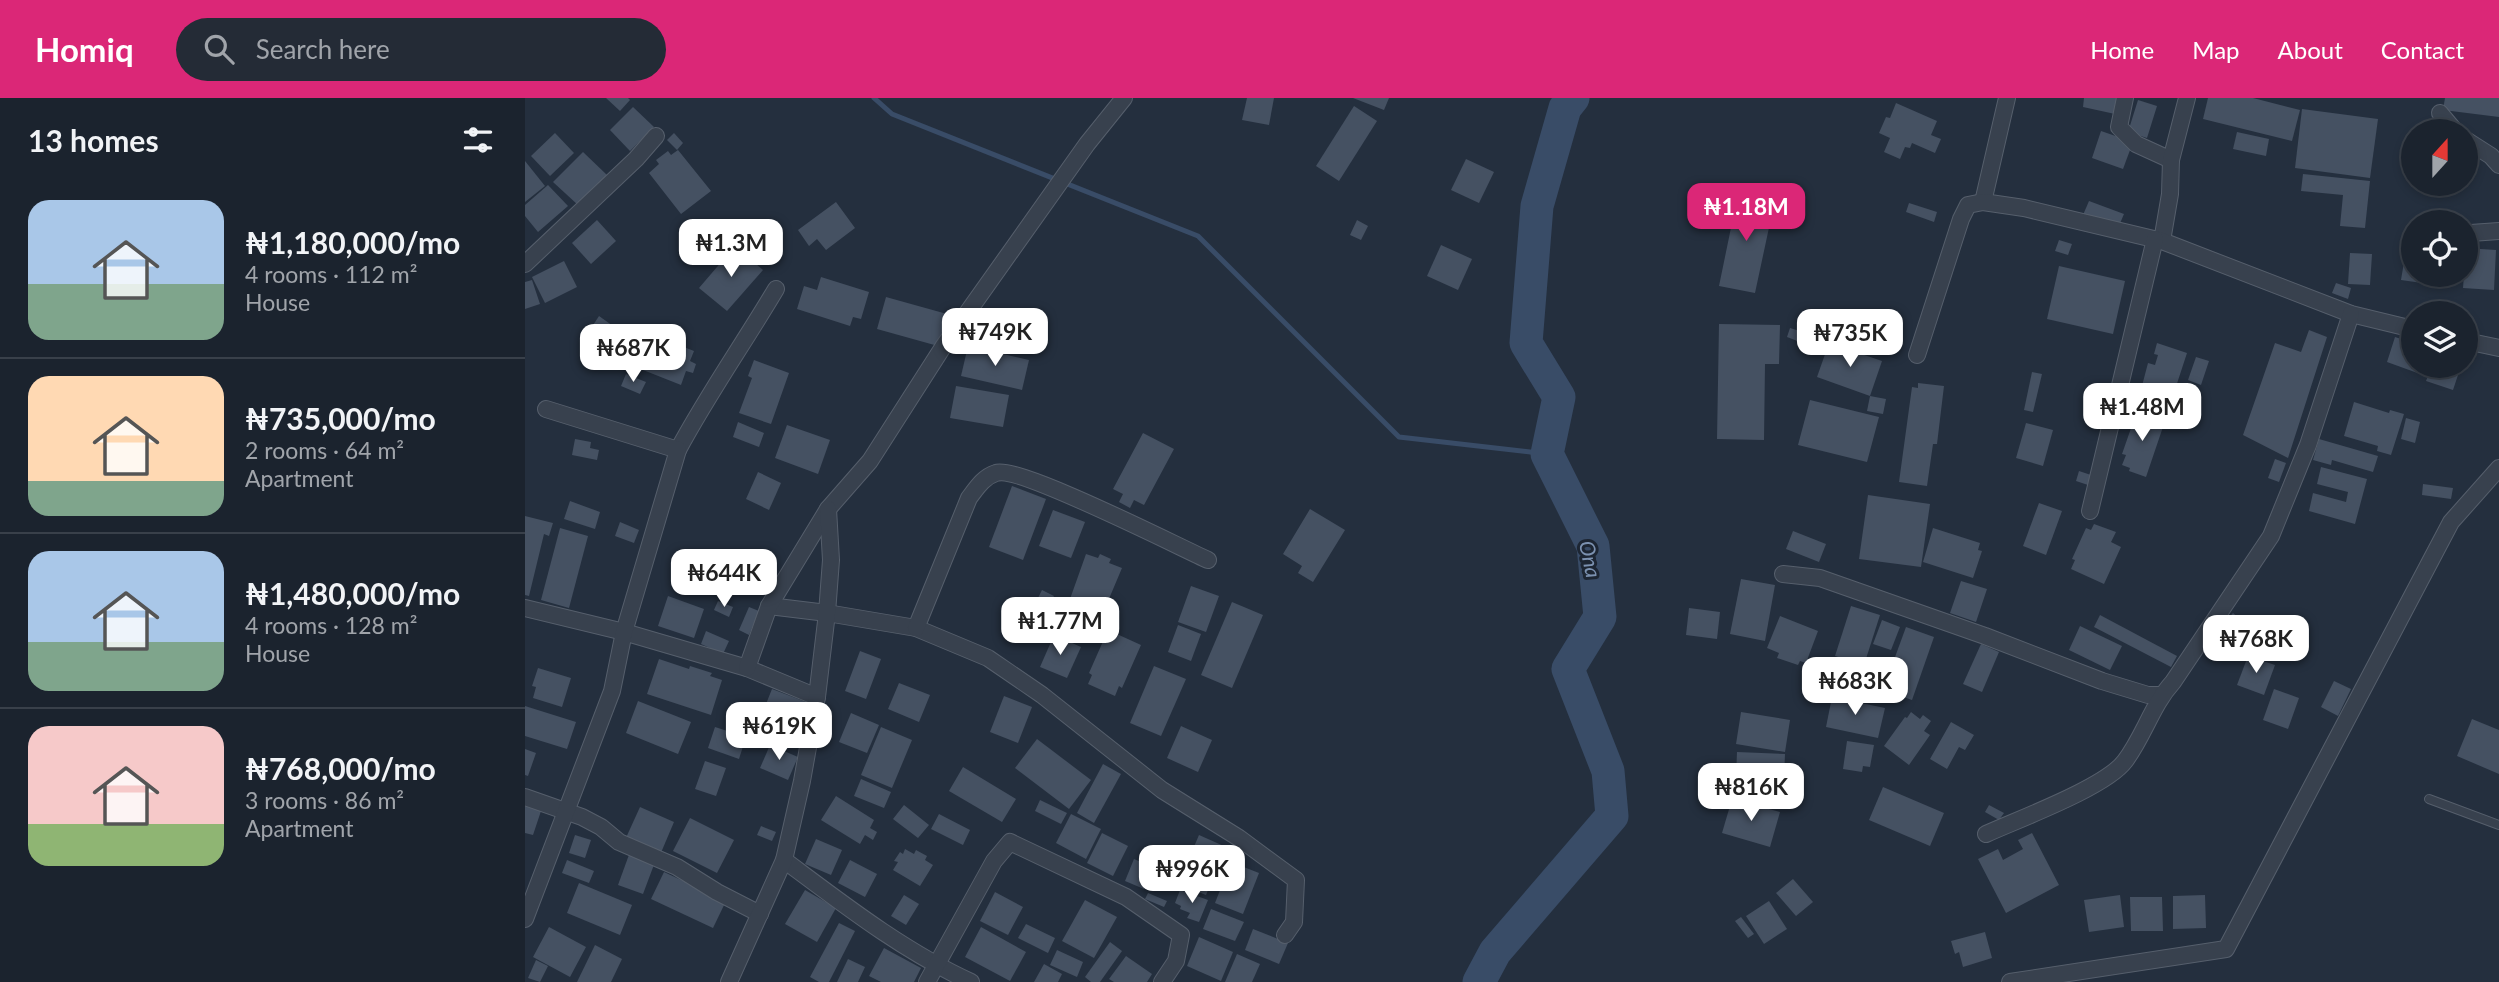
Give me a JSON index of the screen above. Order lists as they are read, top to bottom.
{
  "water": ["Ona"],
  "north": "top",
  "page": {
    "header": "Homiq",
    "search": "Search here",
    "nav": [
      "Home",
      "Map",
      "About",
      "Contact"
    ],
    "heading": "13 homes",
    "list": [
      {
        "name": "₦1,180,000/mo",
        "note": "4 rooms · 112 m² · House"
      },
      {
        "name": "₦735,000/mo",
        "note": "2 rooms · 64 m² · Apartment"
      },
      {
        "name": "₦1,480,000/mo",
        "note": "4 rooms · 128 m² · House"
      },
      {
        "name": "₦768,000/mo",
        "note": "3 rooms · 86 m² · Apartment"
      }
    ],
    "price": [
      "₦1.18M",
      "₦1.3M",
      "₦749K",
      "₦735K",
      "₦687K",
      "₦1.48M",
      "₦644K",
      "₦1.77M",
      "₦768K",
      "₦683K",
      "₦619K",
      "₦816K",
      "₦996K"
    ]
  }
}
